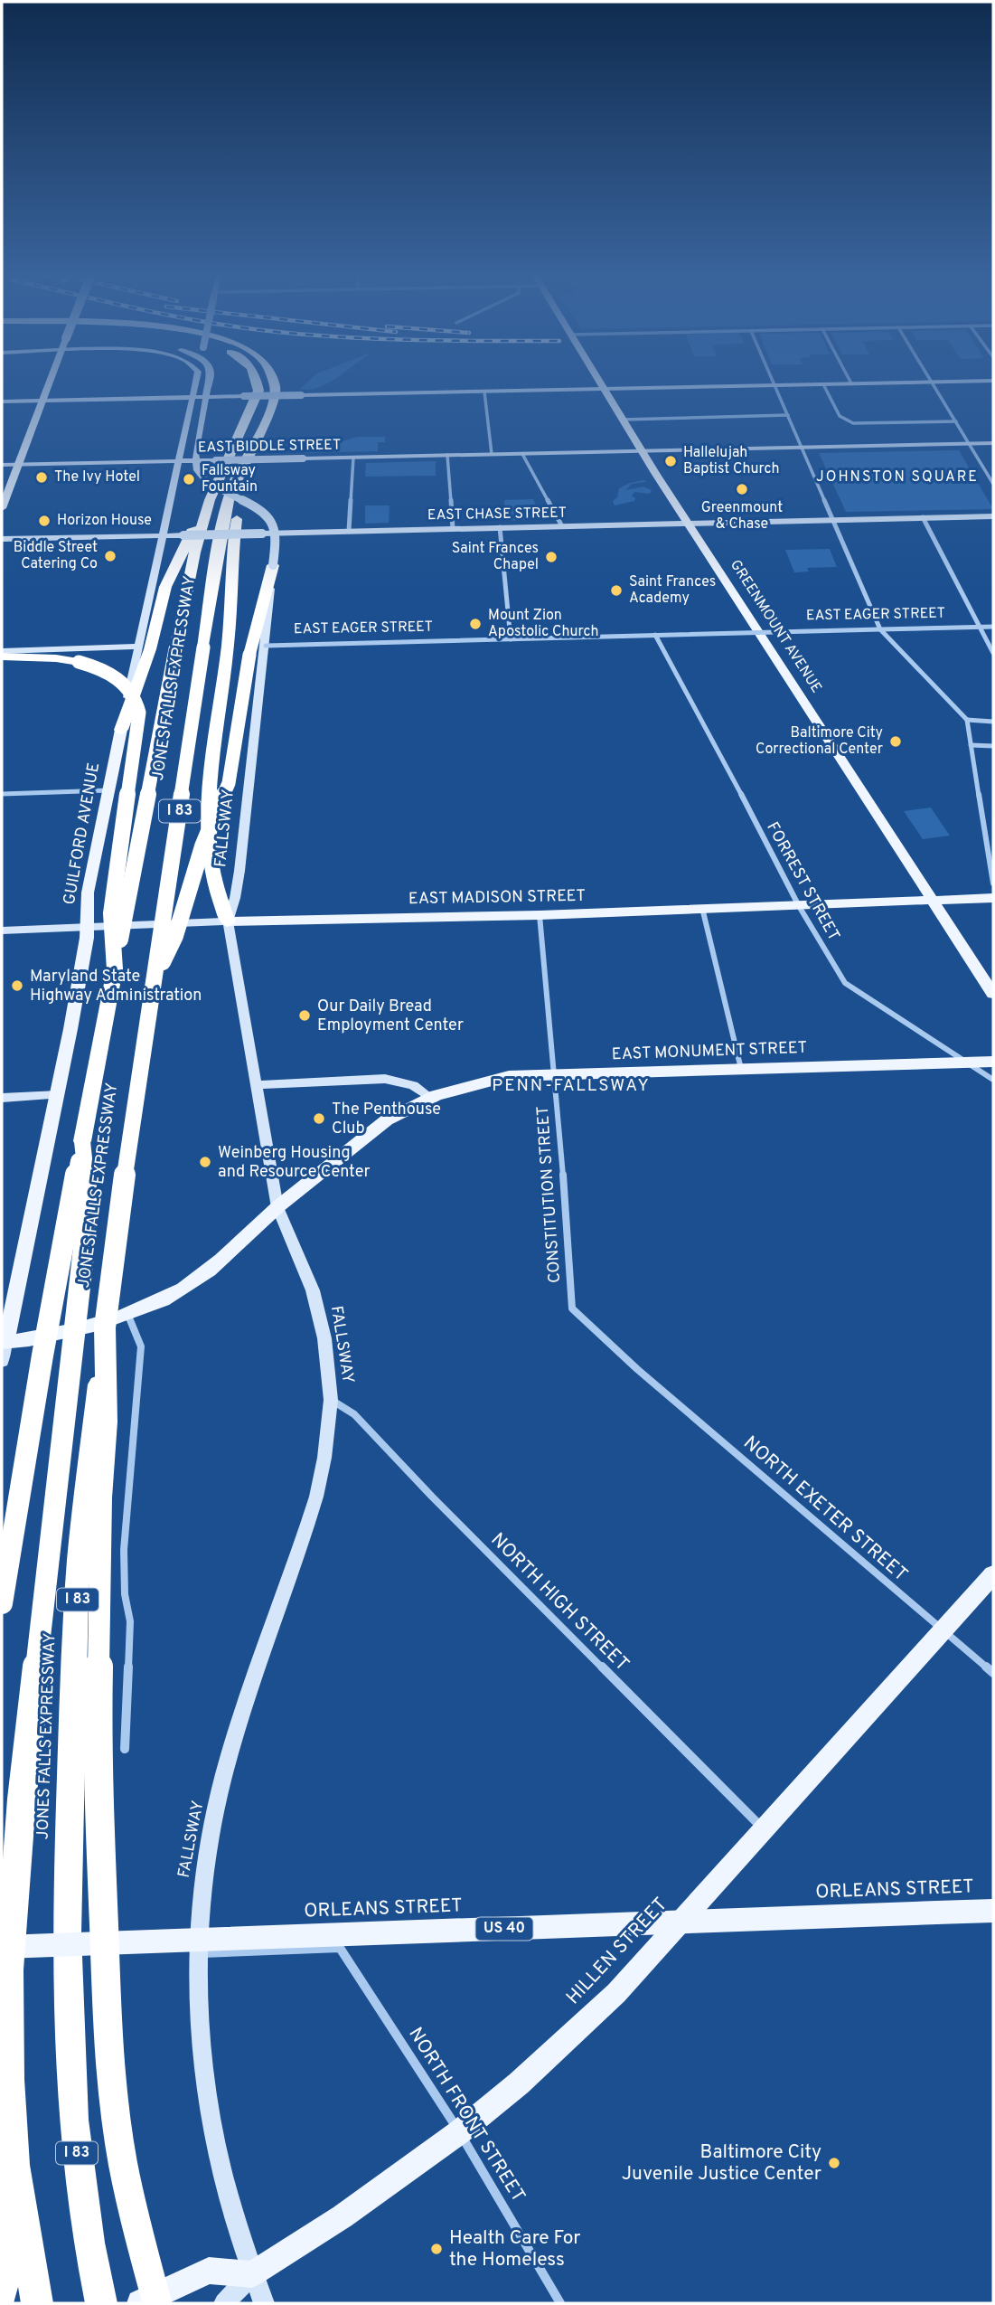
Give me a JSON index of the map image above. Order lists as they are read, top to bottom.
{
  "streets": {
    "highway": ["JONES FALLS EXPRESSWAY", "I 83"],
    "main road": [
      "EAST BIDDLE STREET",
      "EAST CHASE STREET",
      "GREENMOUNT AVENUE",
      "FALLSWAY",
      "GUILFORD AVENUE",
      "EAST MADISON STREET",
      "EAST MONUMENT STREET",
      "ORLEANS STREET",
      "US 40",
      "HILLEN STREET"
    ],
    "street": [
      "EAST EAGER STREET",
      "FORREST STREET",
      "CONSTITUTION STREET",
      "NORTH EXETER STREET",
      "NORTH HIGH STREET",
      "NORTH FRONT STREET"
    ]
  },
  "crossings": [
    ["EAST BIDDLE STREET", "GREENMOUNT AVENUE"],
    ["EAST BIDDLE STREET", "GUILFORD AVENUE"],
    ["EAST CHASE STREET", "GREENMOUNT AVENUE"],
    ["EAST CHASE STREET", "FALLSWAY"],
    ["EAST CHASE STREET", "GUILFORD AVENUE"],
    ["EAST EAGER STREET", "GREENMOUNT AVENUE"],
    ["EAST EAGER STREET", "FALLSWAY"],
    ["EAST EAGER STREET", "FORREST STREET"],
    ["GREENMOUNT AVENUE", "EAST MADISON STREET"],
    ["JONES FALLS EXPRESSWAY", "EAST MONUMENT STREET"],
    ["FALLSWAY", "EAST MADISON STREET"],
    ["FALLSWAY", "EAST MONUMENT STREET"],
    ["FALLSWAY", "NORTH HIGH STREET"],
    ["FALLSWAY", "HILLEN STREET"],
    ["FALLSWAY", "NORTH FRONT STREET"],
    ["GUILFORD AVENUE", "EAST MADISON STREET"],
    ["GUILFORD AVENUE", "EAST MONUMENT STREET"],
    ["FORREST STREET", "EAST MADISON STREET"],
    ["FORREST STREET", "EAST MONUMENT STREET"],
    ["EAST MADISON STREET", "CONSTITUTION STREET"],
    ["EAST MONUMENT STREET", "CONSTITUTION STREET"],
    ["CONSTITUTION STREET", "NORTH EXETER STREET"],
    ["NORTH EXETER STREET", "HILLEN STREET"],
    ["NORTH HIGH STREET", "HILLEN STREET"],
    ["HILLEN STREET", "NORTH FRONT STREET"]
  ],
  "districts": ["JOHNSTON SQUARE", "PENN-FALLSWAY"],
  "places": [
    "Hallelujah Baptist Church",
    "The Ivy Hotel",
    "Fallsway Fountain",
    "Greenmount & Chase",
    "Horizon House",
    "Biddle Street Catering Co",
    "Saint Frances Chapel",
    "Saint Frances Academy",
    "Mount Zion Apostolic Church",
    "Baltimore City Correctional Center",
    "Maryland State Highway Administration",
    "Our Daily Bread Employment Center",
    "The Penthouse Club",
    "Weinberg Housing and Resource Center",
    "Baltimore City Juvenile Justice Center",
    "Health Care For the Homeless"
  ]
}
